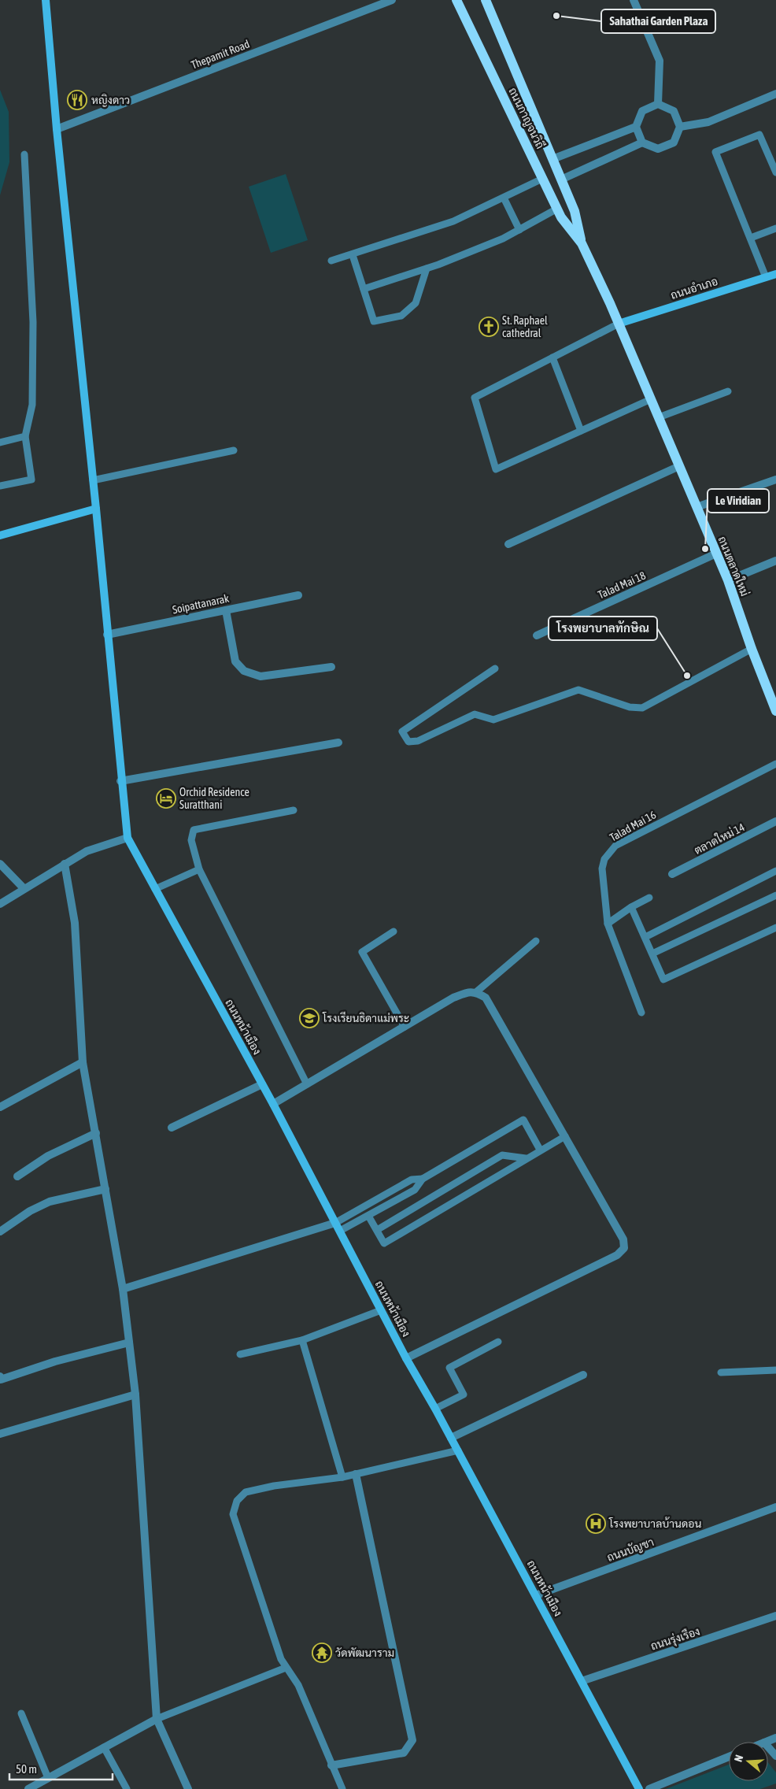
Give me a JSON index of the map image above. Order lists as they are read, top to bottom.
{
  "streets": {
    "main road": ["ถนนกาญจนวิถี", "ถนนตลาดใหม่"],
    "street": [
      "Thepamit Road",
      "ถนนอำเภอ",
      "Talad Mai 18",
      "Soipattanarak",
      "ตลาดใหม่ 14",
      "ถนนหน้าเมือง",
      "ถนนบัญชา",
      "ถนนรุ่งเรือง"
    ],
    "lane": ["Talad Mai 16"]
  },
  "crossings": [
    ["ถนนกาญจนวิถี", "ถนนอำเภอ"],
    ["ถนนกาญจนวิถี", "ถนนตลาดใหม่"],
    ["ถนนอำเภอ", "ถนนตลาดใหม่"],
    ["ถนนตลาดใหม่", "Talad Mai 18"],
    ["ถนนหน้าเมือง", "ถนนบัญชา"],
    ["ถนนหน้าเมือง", "ถนนรุ่งเรือง"]
  ],
  "places": {
    "other": ["Sahathai Garden Plaza", "Le Viridian", "โรงพยาบาลทักษิณ"],
    "restaurant": ["หญิงดาว"],
    "church": ["St. Raphael cathedral"],
    "hotel": ["Orchid Residence Suratthani"],
    "school or university": ["โรงเรียนธิดาแม่พระ"],
    "hospital": ["โรงพยาบาลบ้านดอน"],
    "temple": ["วัดพัฒนาราม"]
  },
  "scale_bar": "50 m",
  "north": "left"
}
